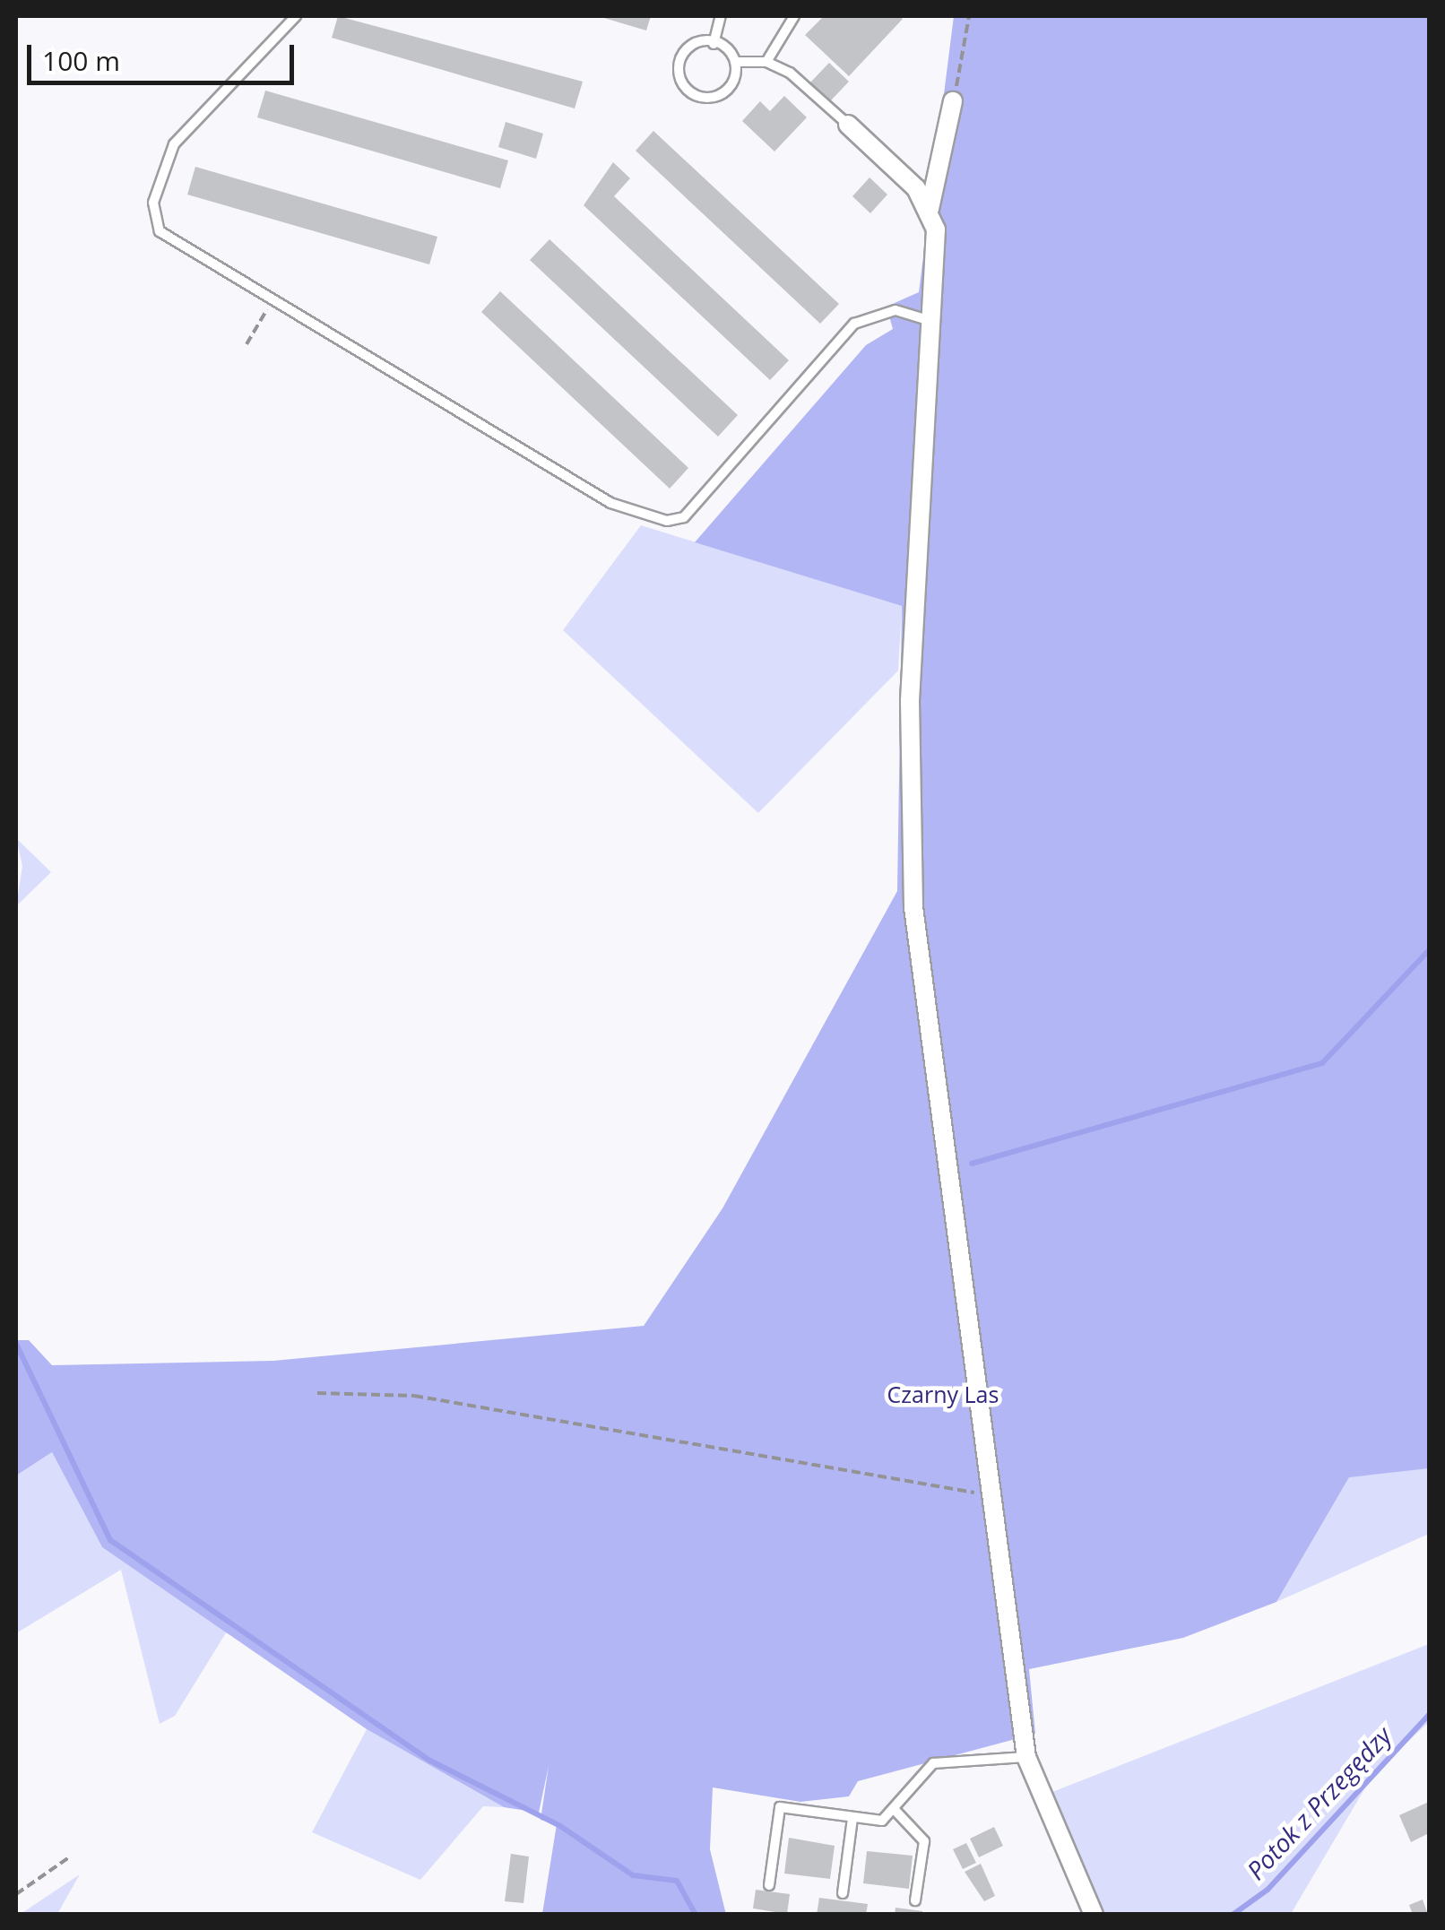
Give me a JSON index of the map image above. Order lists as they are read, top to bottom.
{
  "water": ["Potok z Przegędzy"],
  "parks": ["Czarny Las"],
  "scale_bar": "100 m"
}
